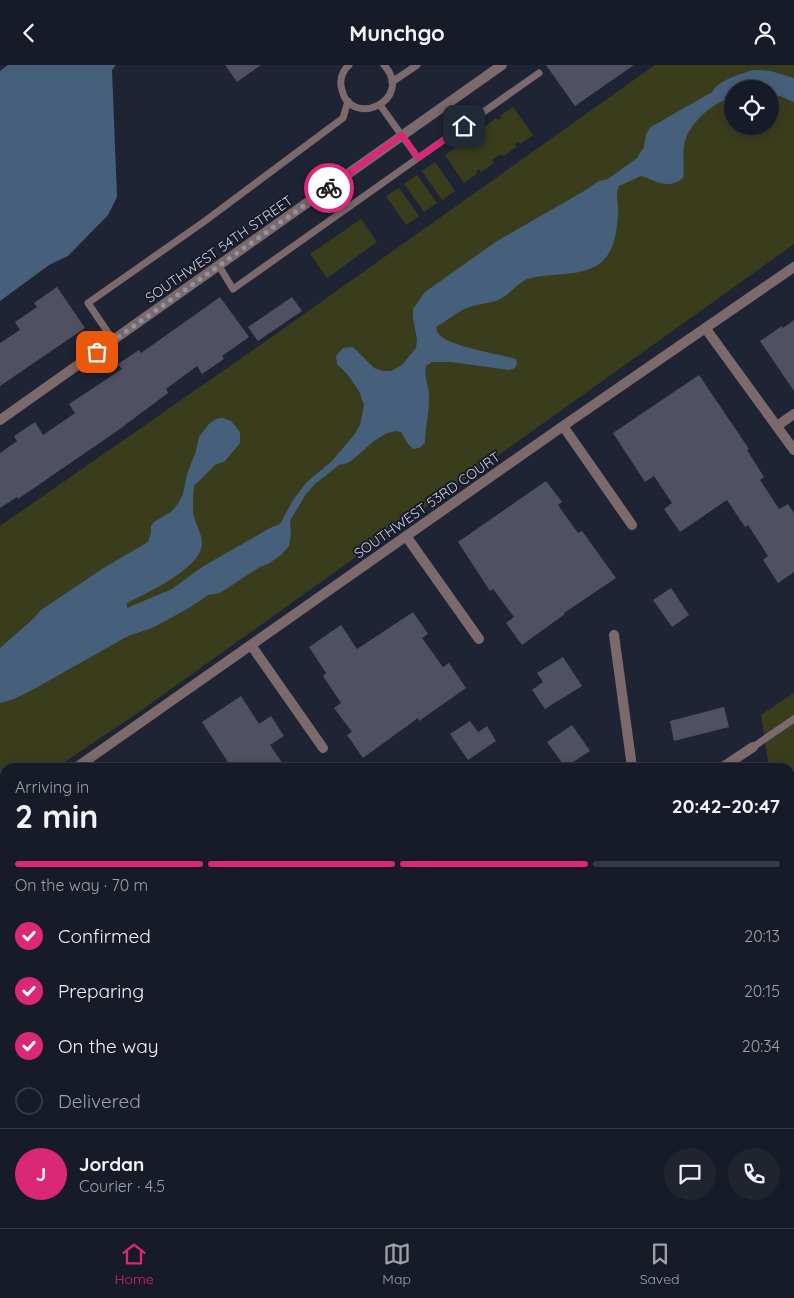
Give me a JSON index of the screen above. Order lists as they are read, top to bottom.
{
  "streets": {
    "street": ["SOUTHWEST 54TH STREET", "SOUTHWEST 53RD COURT"]
  },
  "page": {
    "header": "Munchgo",
    "heading": ["2 min", "Arriving in", "20:42–20:47"],
    "panel": ["Jordan", "Courier · 4.5"],
    "bar": "On the way · 70 m",
    "list": [
      ["Confirmed", "20:13"],
      ["Preparing", "20:15"],
      ["On the way", "20:34"],
      "Delivered"
    ],
    "round": "J",
    "tabs": ["Home", "Map", "Saved"]
  }
}
